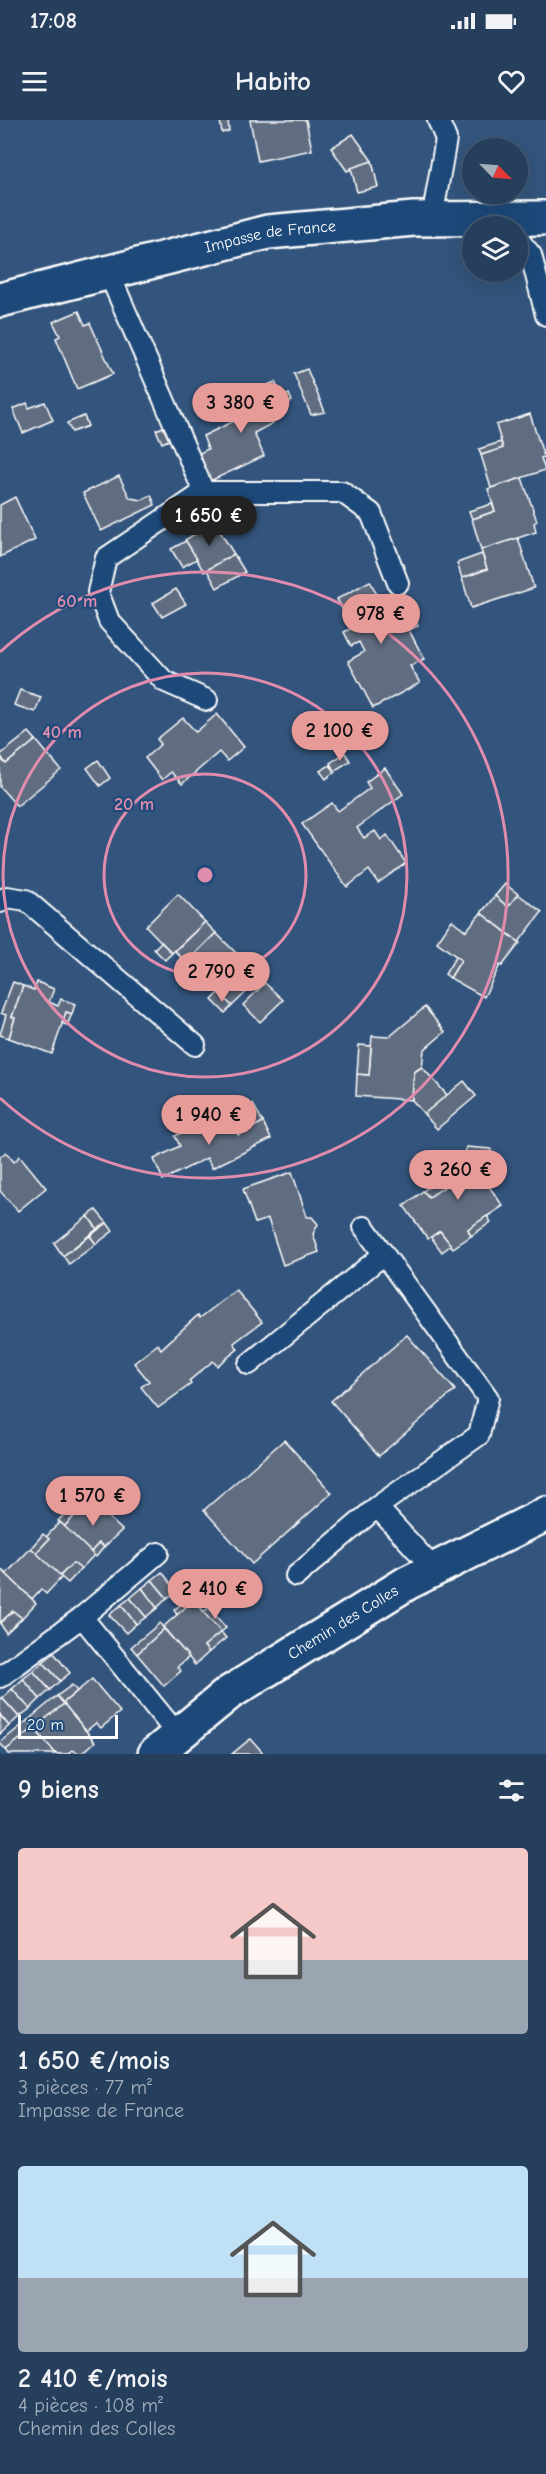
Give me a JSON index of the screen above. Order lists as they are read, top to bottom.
{
  "streets": {
    "street": ["Impasse de France", "Chemin des Colles"]
  },
  "scale_bar": "20 m",
  "north": "bottom right",
  "page": {
    "status": "17:08",
    "header": "Habito",
    "price": [
      "3 380 €",
      "1 650 €",
      "978 €",
      "2 100 €",
      "2 790 €",
      "1 940 €",
      "3 260 €",
      "1 570 €",
      "2 410 €"
    ],
    "scale": "20 m",
    "heading": "9 biens",
    "list": [
      {
        "name": "1 650 €/mois",
        "note": "3 pièces · 77 m² · Impasse de France"
      },
      {
        "name": "2 410 €/mois",
        "note": "4 pièces · 108 m² · Chemin des Colles"
      }
    ]
  },
  "rings": ["60 m", "40 m", "20 m"]
}
